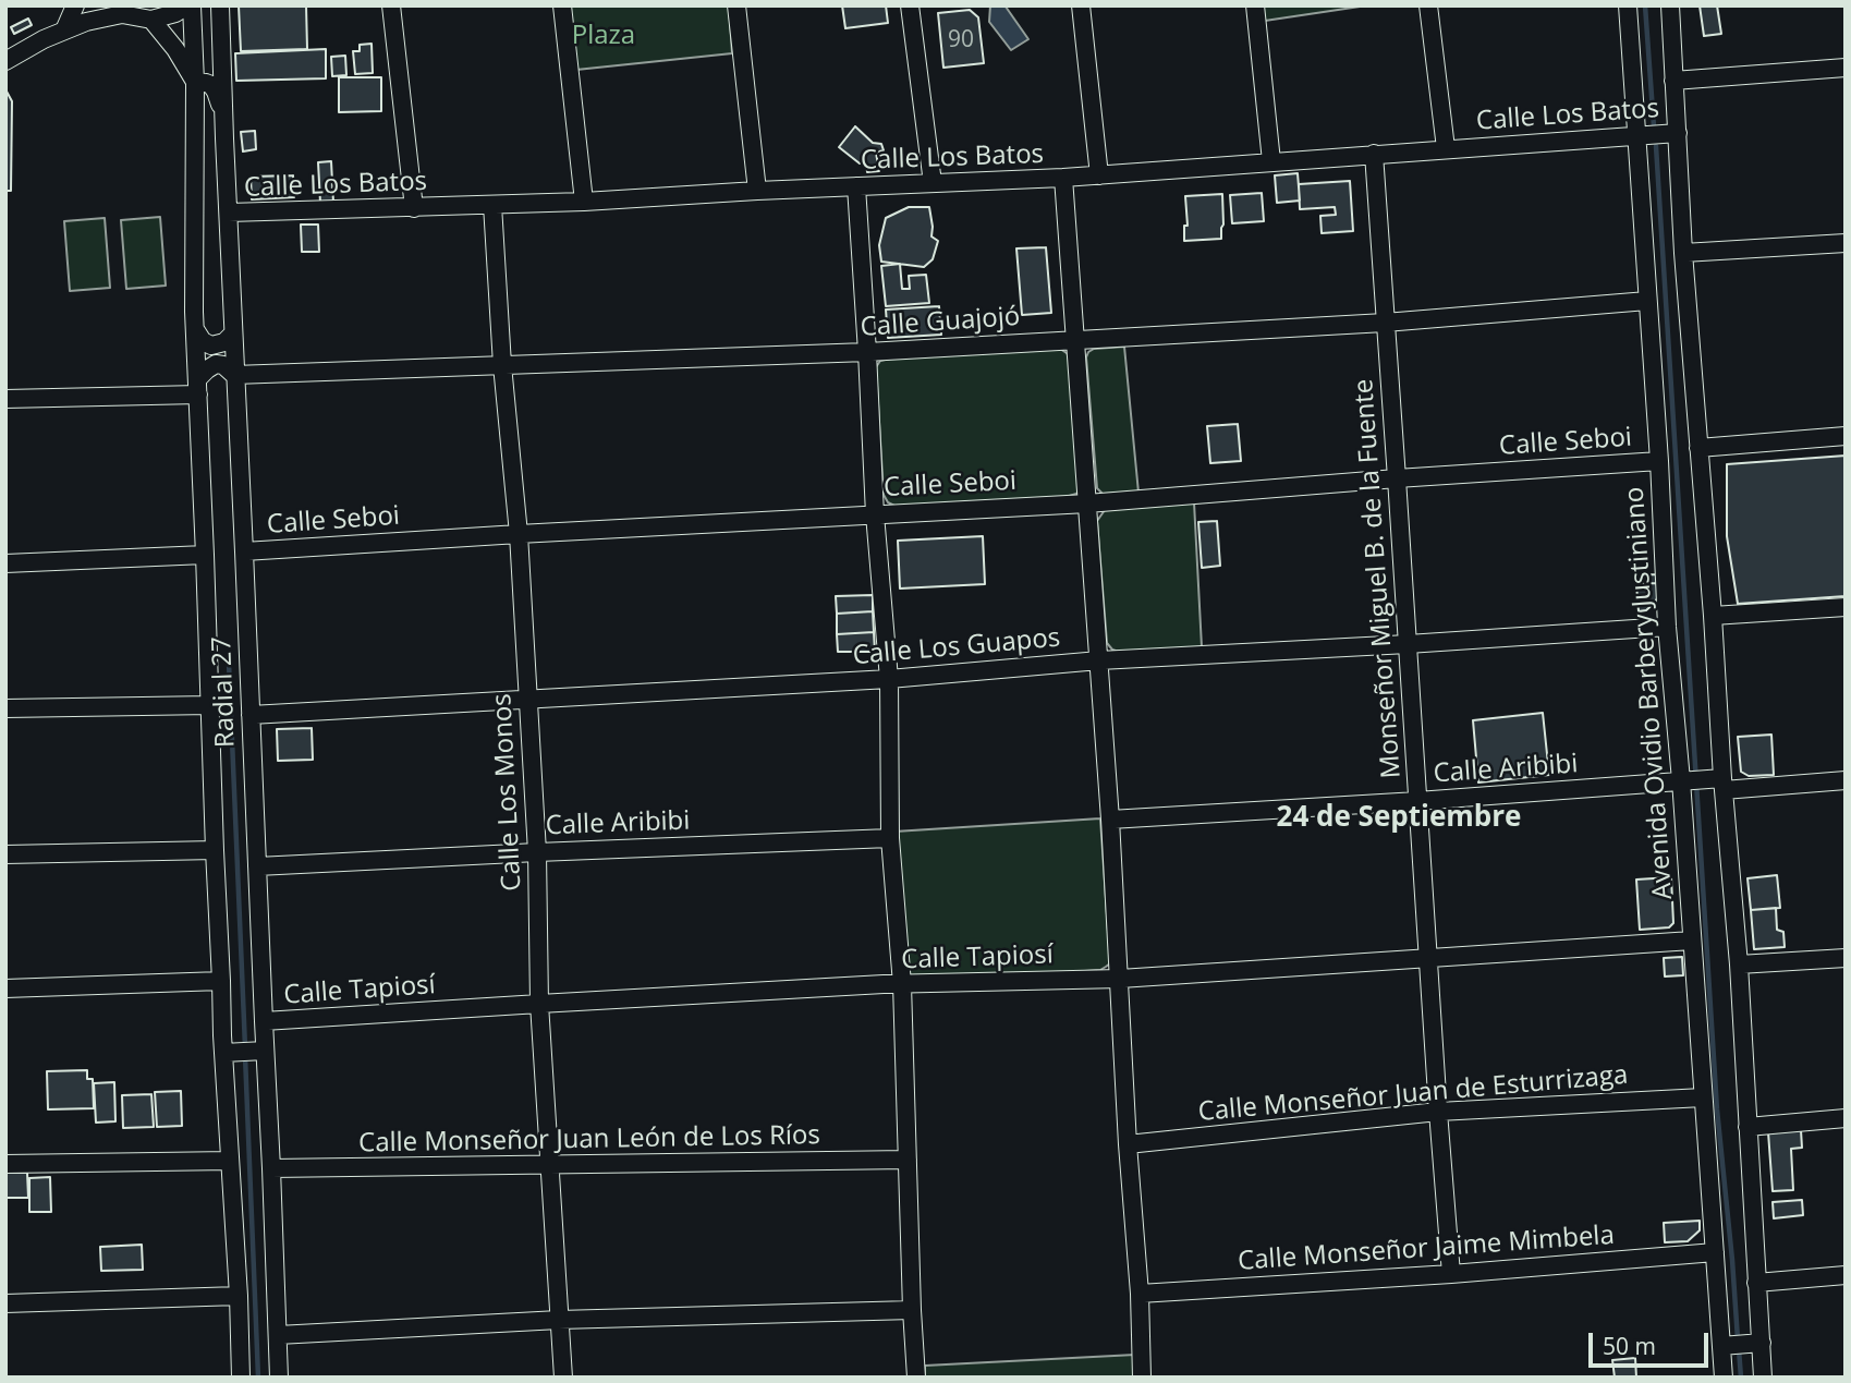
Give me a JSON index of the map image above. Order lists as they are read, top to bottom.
{
  "streets": {
    "street": [
      "Calle Los Batos",
      "Calle Guajojó",
      "Calle Seboi",
      "Monseñor Miguel B. de la Fuente",
      "Calle Los Guapos",
      "Radial 27",
      "Avenida Ovidio Barbery Justiniano",
      "Calle Aribibi",
      "Calle Los Monos",
      "Calle Tapiosí",
      "Calle Monseñor Juan de Esturrizaga",
      "Calle Monseñor Juan León de Los Ríos",
      "Calle Monseñor Jaime Mimbela"
    ]
  },
  "crossings": [
    ["Calle Los Batos", "Monseñor Miguel B. de la Fuente"],
    ["Calle Los Batos", "Radial 27"],
    ["Calle Los Batos", "Avenida Ovidio Barbery Justiniano"],
    ["Calle Los Batos", "Calle Los Monos"],
    ["Calle Guajojó", "Monseñor Miguel B. de la Fuente"],
    ["Calle Guajojó", "Radial 27"],
    ["Calle Guajojó", "Avenida Ovidio Barbery Justiniano"],
    ["Calle Guajojó", "Calle Los Monos"],
    ["Calle Seboi", "Monseñor Miguel B. de la Fuente"],
    ["Calle Seboi", "Radial 27"],
    ["Calle Seboi", "Avenida Ovidio Barbery Justiniano"],
    ["Calle Seboi", "Calle Los Monos"],
    ["Monseñor Miguel B. de la Fuente", "Calle Los Guapos"],
    ["Monseñor Miguel B. de la Fuente", "Calle Aribibi"],
    ["Monseñor Miguel B. de la Fuente", "Calle Tapiosí"],
    ["Monseñor Miguel B. de la Fuente", "Calle Monseñor Juan de Esturrizaga"],
    ["Monseñor Miguel B. de la Fuente", "Calle Monseñor Jaime Mimbela"],
    ["Calle Los Guapos", "Radial 27"],
    ["Calle Los Guapos", "Avenida Ovidio Barbery Justiniano"],
    ["Calle Los Guapos", "Calle Los Monos"],
    ["Radial 27", "Calle Aribibi"],
    ["Radial 27", "Calle Tapiosí"],
    ["Radial 27", "Calle Monseñor Juan León de Los Ríos"],
    ["Avenida Ovidio Barbery Justiniano", "Calle Aribibi"],
    ["Avenida Ovidio Barbery Justiniano", "Calle Tapiosí"],
    ["Avenida Ovidio Barbery Justiniano", "Calle Monseñor Juan de Esturrizaga"],
    ["Avenida Ovidio Barbery Justiniano", "Calle Monseñor Jaime Mimbela"],
    ["Calle Aribibi", "Calle Los Monos"],
    ["Calle Los Monos", "Calle Tapiosí"],
    ["Calle Los Monos", "Calle Monseñor Juan León de Los Ríos"]
  ],
  "districts": ["24 de Septiembre"],
  "parks": ["Plaza"],
  "house_numbers": ["90"],
  "scale_bar": "50 m"
}
